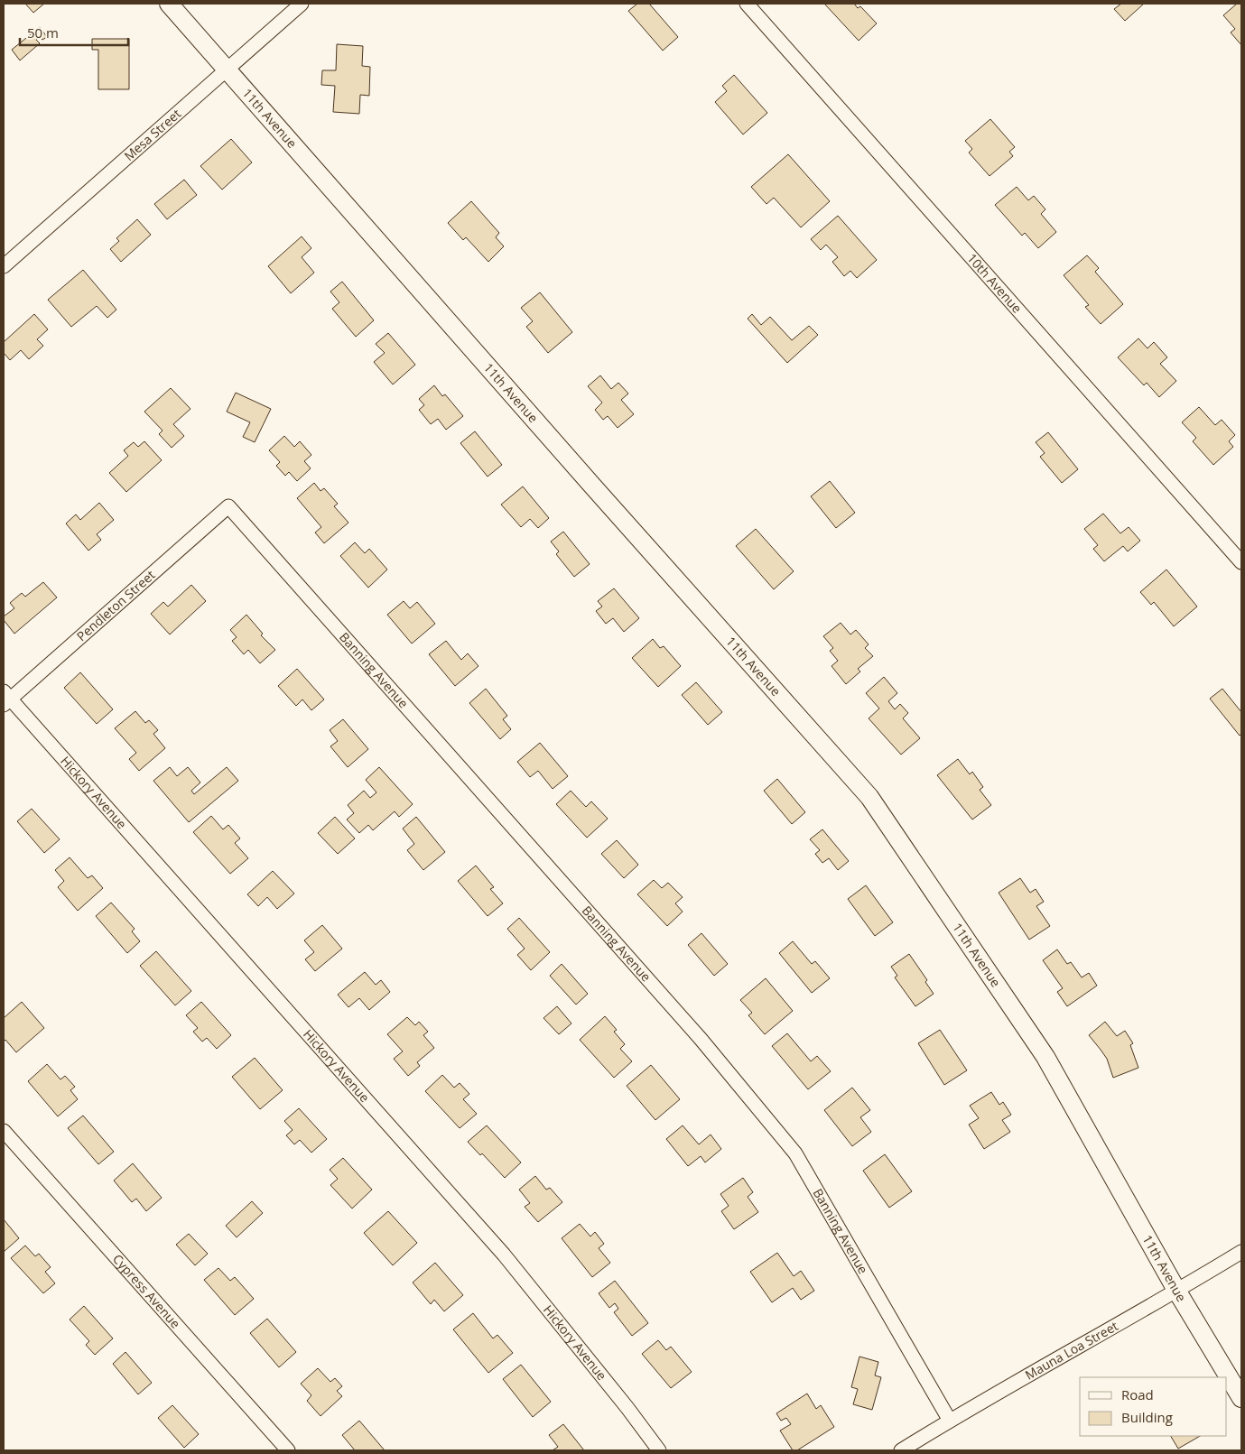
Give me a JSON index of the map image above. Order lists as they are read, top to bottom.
{
  "streets": {
    "main road": ["11th Avenue"],
    "street": [
      "Mesa Street",
      "10th Avenue",
      "Pendleton Street",
      "Banning Avenue",
      "Hickory Avenue",
      "Cypress Avenue",
      "Mauna Loa Street"
    ]
  },
  "crossings": [
    ["11th Avenue", "Mesa Street"],
    ["11th Avenue", "Mauna Loa Street"],
    ["Pendleton Street", "Banning Avenue"],
    ["Pendleton Street", "Hickory Avenue"],
    ["Banning Avenue", "Mauna Loa Street"]
  ],
  "legend": ["Road", "Building"],
  "scale_bar": "50 m"
}
